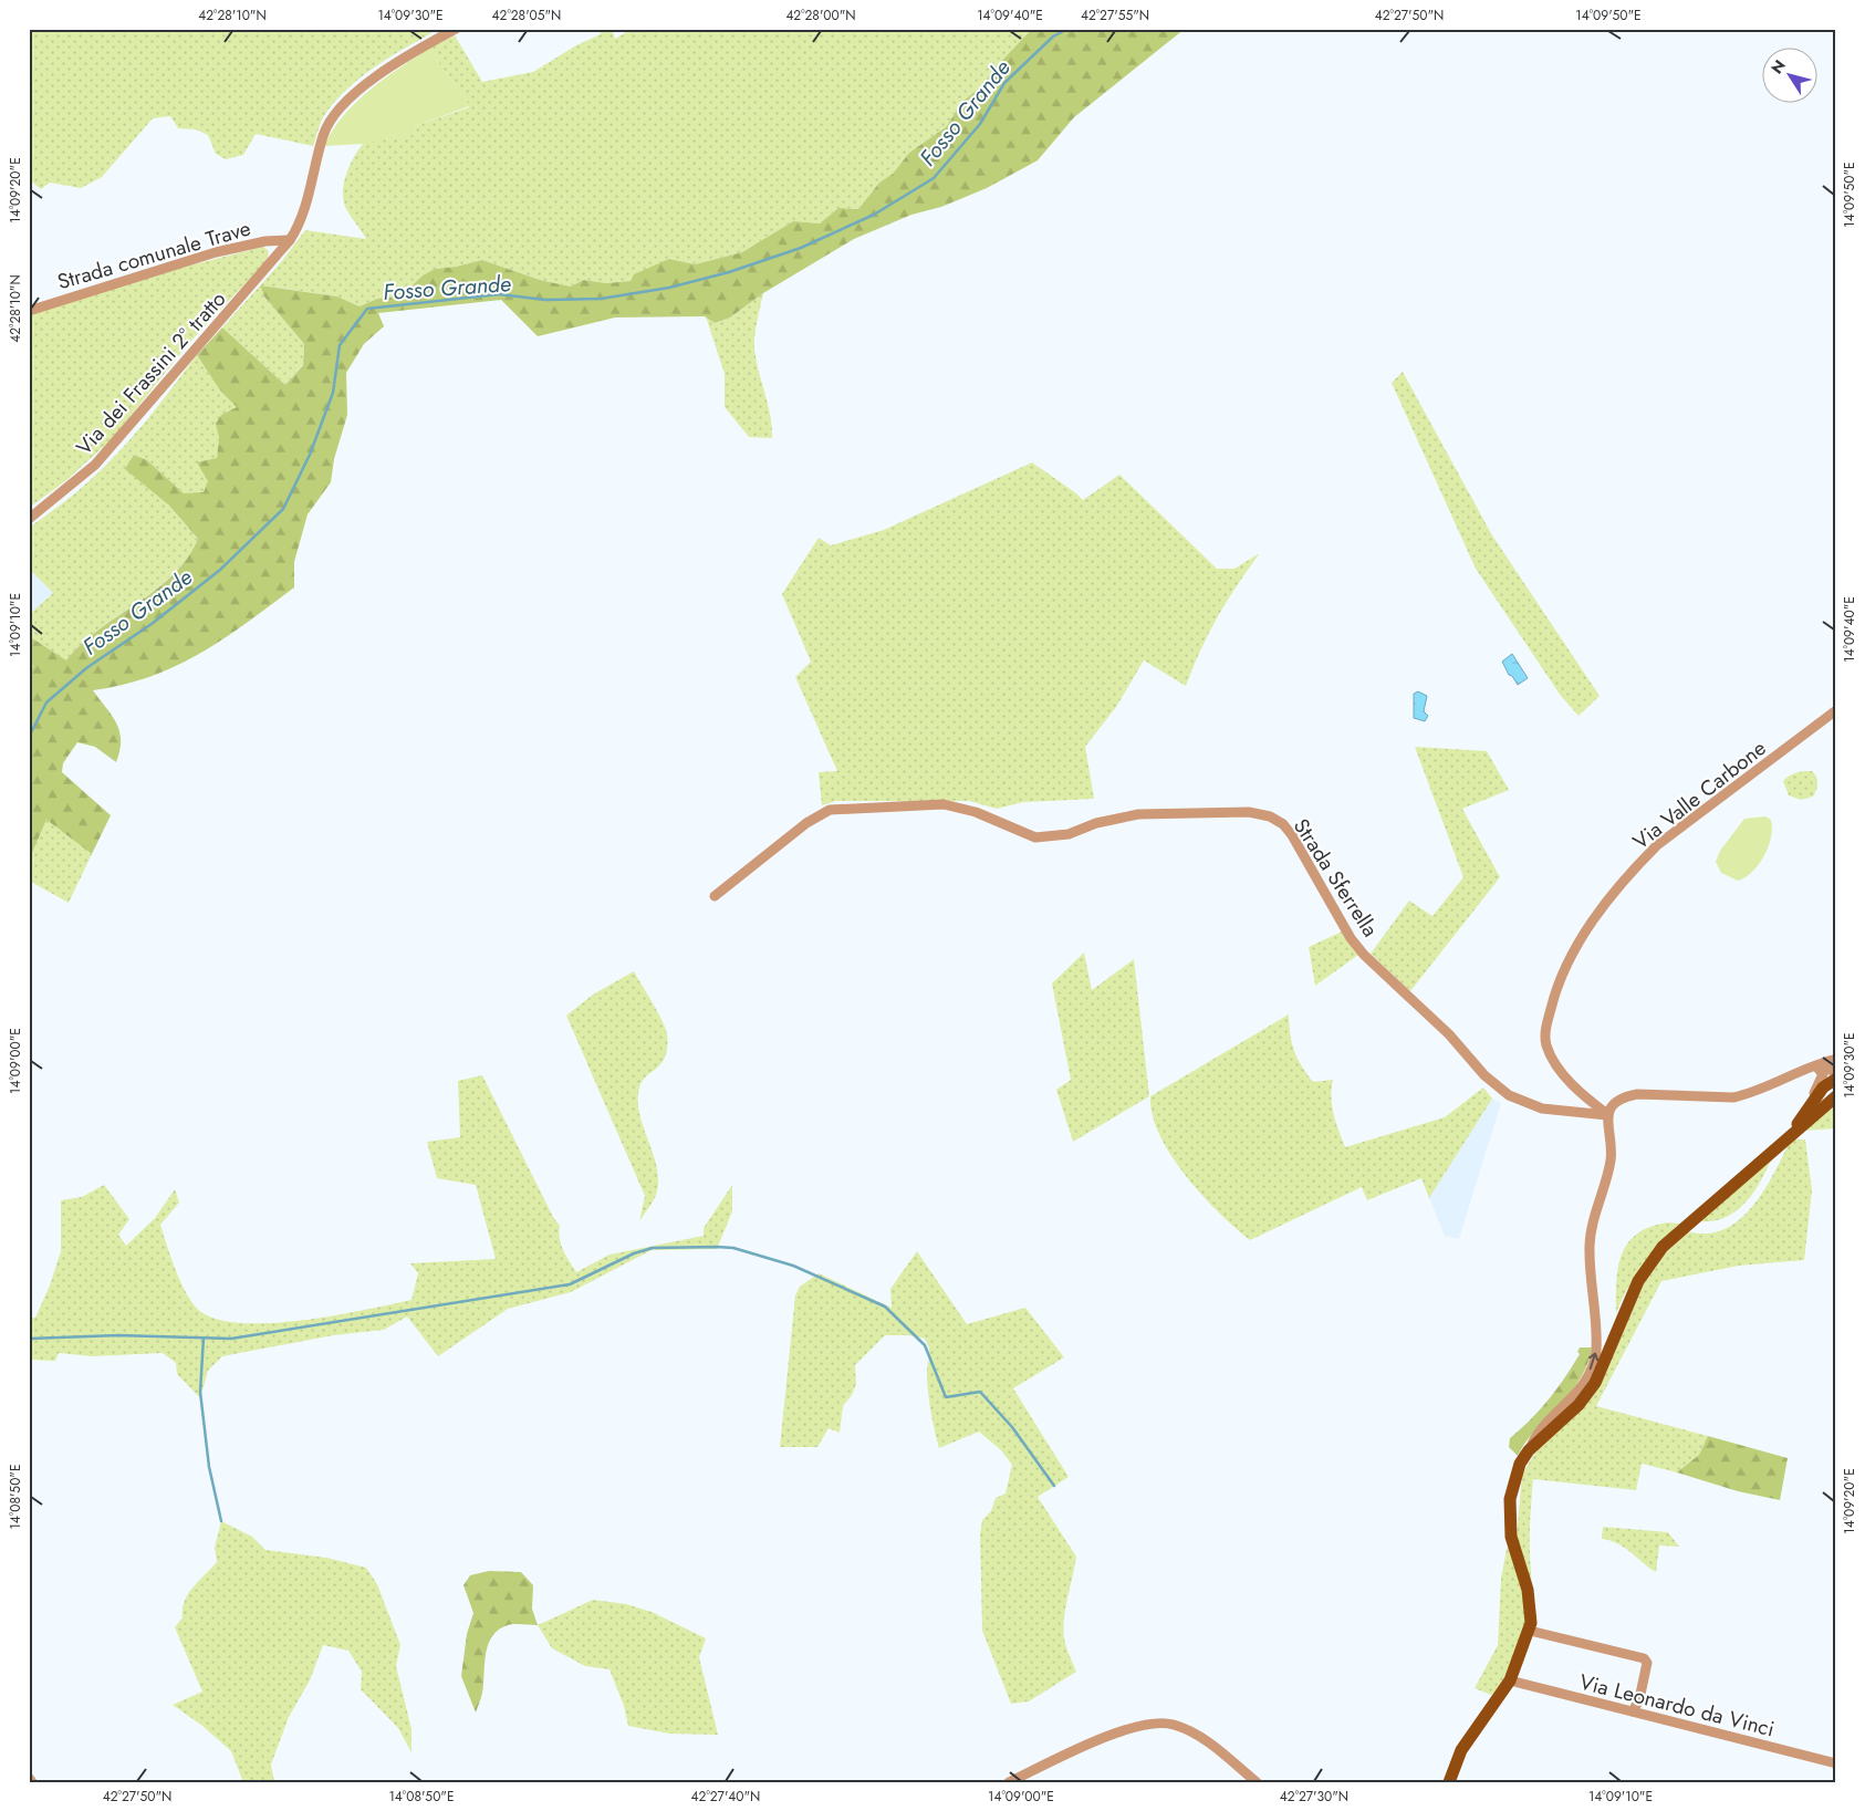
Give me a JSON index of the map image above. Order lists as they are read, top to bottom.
{
  "streets": {
    "street": [
      "Strada comunale Trave",
      "Via dei Frassini 2° tratto",
      "Via Valle Carbone",
      "Strada Sferrella",
      "Via Leonardo da Vinci"
    ]
  },
  "crossings": [
    ["Strada comunale Trave", "Via dei Frassini 2° tratto"],
    ["Via Valle Carbone", "Strada Sferrella"]
  ],
  "water": ["Fosso Grande"],
  "north": "top left",
  "coordinates": [
    "42°28'10\"N",
    "14°09'30\"E",
    "42°28'05\"N",
    "42°28'00\"N",
    "14°09'40\"E",
    "42°27'55\"N",
    "42°27'50\"N",
    "14°09'50\"E",
    "14°09'20\"E",
    "14°09'10\"E",
    "14°09'00\"E",
    "14°08'50\"E",
    "42°27'40\"N",
    "42°27'30\"N"
  ]
}
